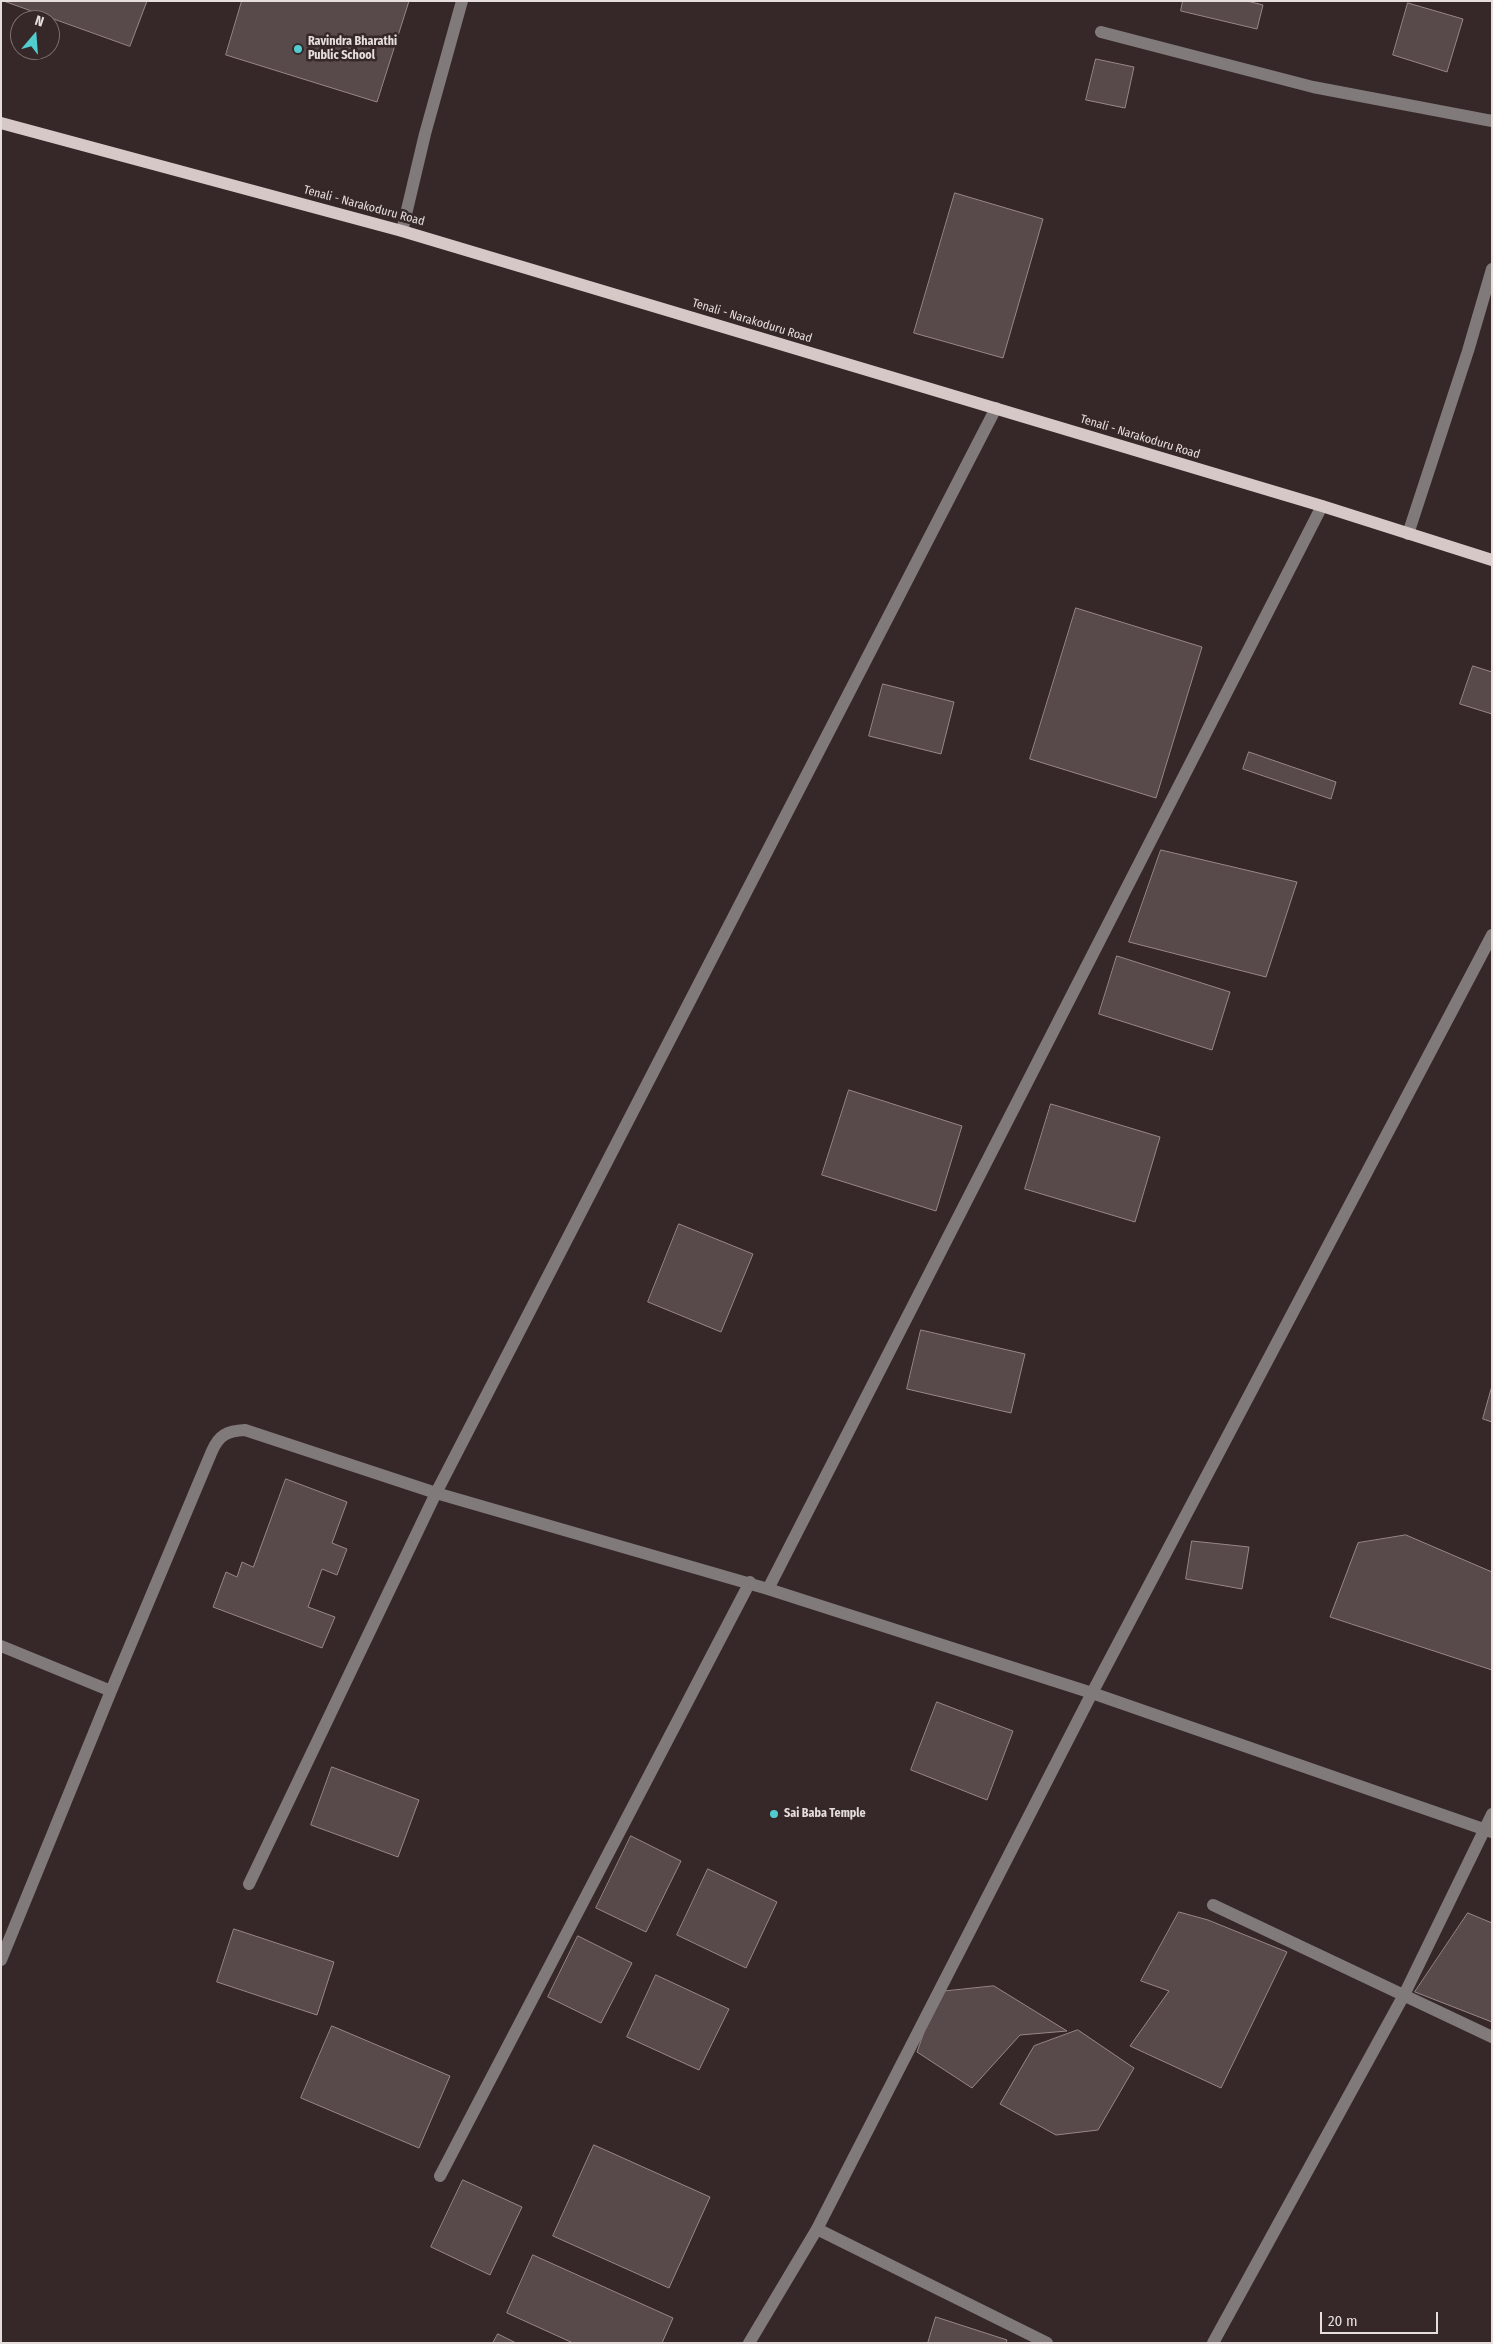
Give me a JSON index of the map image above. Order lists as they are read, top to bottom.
{
  "streets": {
    "main road": ["Tenali - Narakoduru Road"]
  },
  "places": ["Ravindra Bharathi Public School", "Sai Baba Temple"],
  "scale_bar": "20 m",
  "north": "top"
}
